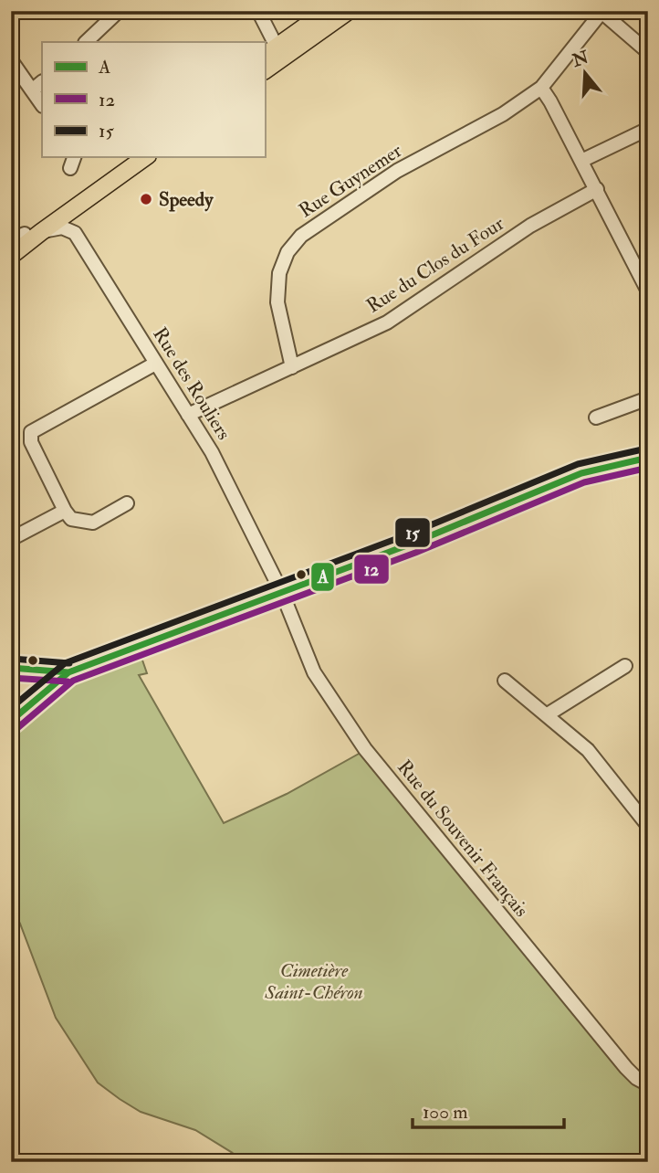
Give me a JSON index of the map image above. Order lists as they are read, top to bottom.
{
  "streets": {
    "street": [
      "Rue Guynemer",
      "Rue du Clos du Four",
      "Rue des Rouliers",
      "Rue du Souvenir Français"
    ]
  },
  "crossings": [
    ["Rue Guynemer", "Rue du Clos du Four"],
    ["Rue du Clos du Four", "Rue des Rouliers"],
    ["Rue des Rouliers", "Rue du Souvenir Français"]
  ],
  "parks": ["Cimetière Saint-Chéron"],
  "places": ["Speedy"],
  "lines": ["transit line 15", "transit line A", "transit line 12"],
  "legend": ["A", "12", "15"],
  "scale_bar": "100 m",
  "north": "top"
}
